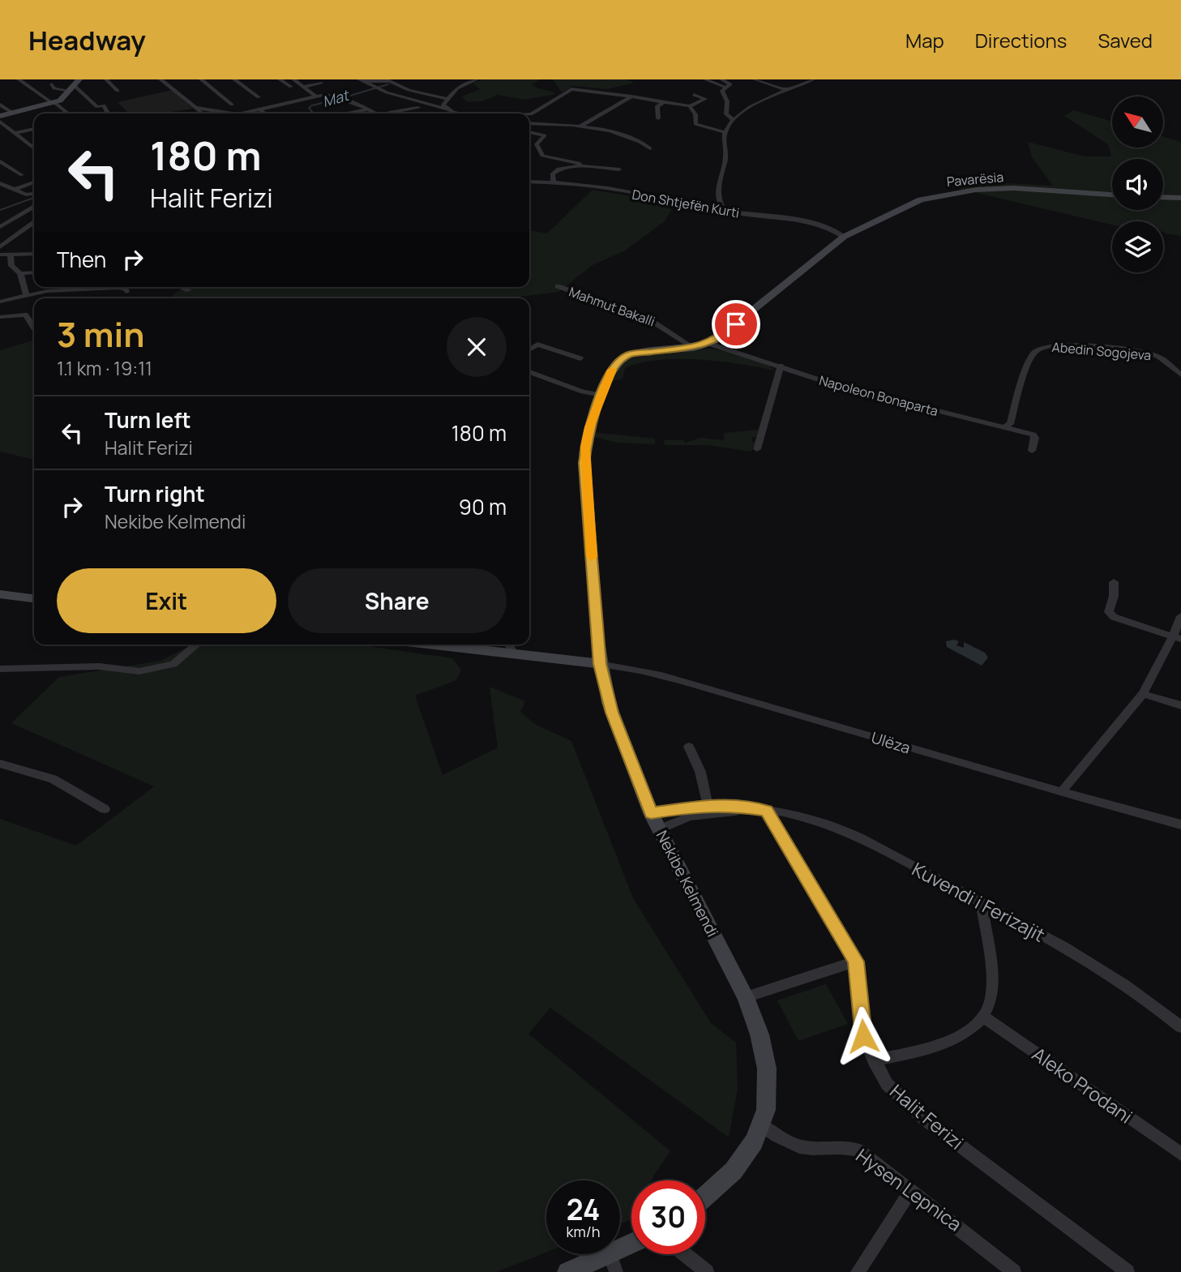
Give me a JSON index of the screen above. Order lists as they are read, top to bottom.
{
  "streets": {
    "street": [
      "Pavarësia",
      "Don Shtjefën Kurti",
      "Mahmut Bakalli",
      "Abedin Sogojeva",
      "Napoleon Bonaparta",
      "Ulëza",
      "Nekibe Kelmendi",
      "Kuvendi i Ferizajit",
      "Aleko Prodani",
      "Halit Ferizi",
      "Hysen Lepnica"
    ]
  },
  "crossings": [
    ["Pavarësia", "Don Shtjefën Kurti"],
    ["Pavarësia", "Nekibe Kelmendi"],
    ["Don Shtjefën Kurti", "Nekibe Kelmendi"],
    ["Mahmut Bakalli", "Nekibe Kelmendi"],
    ["Abedin Sogojeva", "Napoleon Bonaparta"],
    ["Napoleon Bonaparta", "Nekibe Kelmendi"],
    ["Ulëza", "Nekibe Kelmendi"],
    ["Nekibe Kelmendi", "Hysen Lepnica"],
    ["Kuvendi i Ferizajit", "Halit Ferizi"]
  ],
  "water": ["Mat"],
  "north": "top left",
  "page": {
    "header": "Headway",
    "nav": ["Map", "Directions", "Saved"],
    "turn": ["180 m", "Halit Ferizi"],
    "then": "Then",
    "heading": ["3 min", "1.1 km · 19:11"],
    "list": [
      {
        "name": "Turn left",
        "note": "Halit Ferizi",
        "value": "180 m"
      },
      {
        "name": "Turn right",
        "note": "Nekibe Kelmendi",
        "value": "90 m"
      }
    ],
    "buttons": ["Exit", "Share"],
    "speed": "24 km/h",
    "limit": "30"
  }
}
